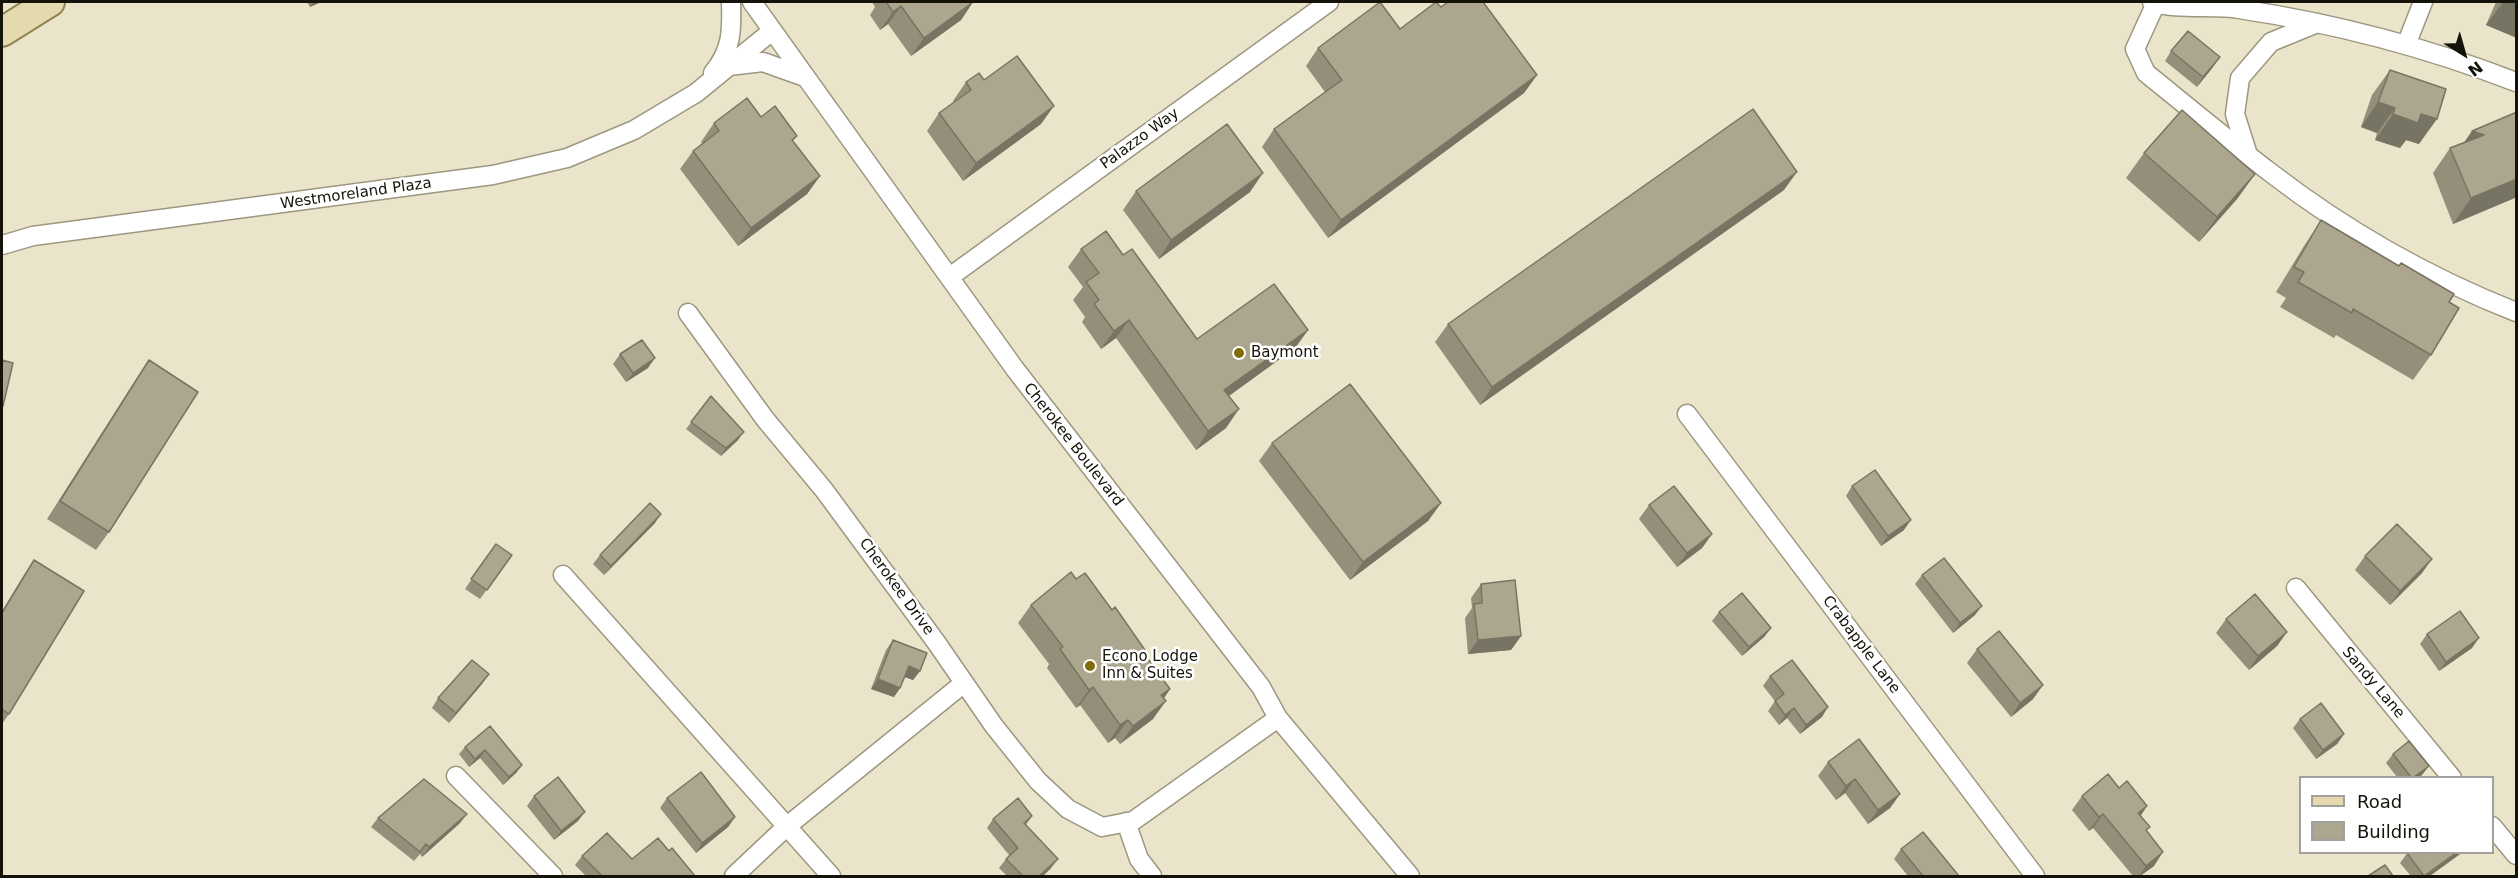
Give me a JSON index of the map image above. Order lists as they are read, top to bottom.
{
  "streets": {
    "street": [
      "Palazzo Way",
      "Westmoreland Plaza",
      "Cherokee Boulevard",
      "Cherokee Drive",
      "Crabapple Lane",
      "Sandy Lane"
    ]
  },
  "crossings": [
    ["Palazzo Way", "Cherokee Boulevard"],
    ["Westmoreland Plaza", "Cherokee Boulevard"],
    ["Cherokee Boulevard", "Cherokee Drive"]
  ],
  "places": ["Baymont", "Econo Lodge Inn & Suites"],
  "legend": ["Road", "Building"],
  "north": "bottom right"
}
